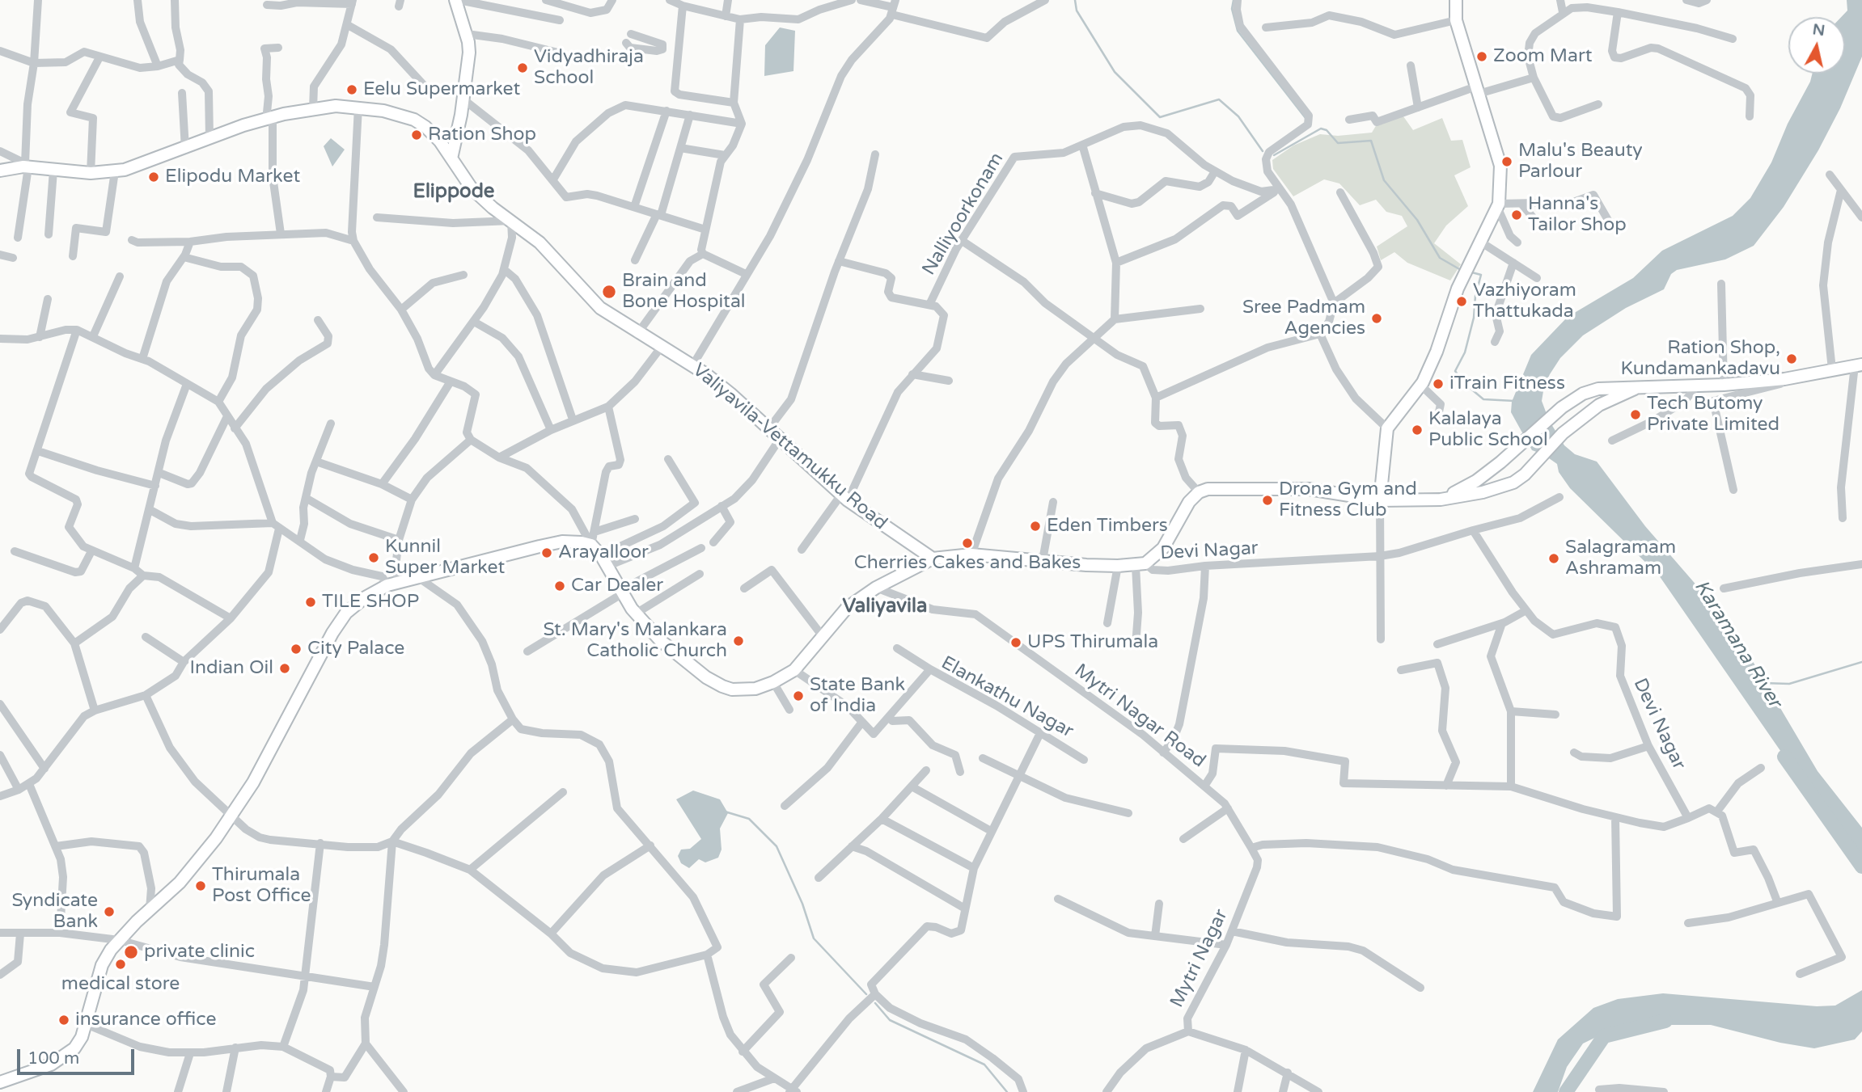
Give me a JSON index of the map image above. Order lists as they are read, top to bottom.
{
  "streets": {
    "main road": ["Valiyavila-Vettamukku Road"],
    "street": [
      "Nalliyoorkonam",
      "Devi Nagar",
      "Elankathu Nagar",
      "Mytri Nagar Road",
      "Mytri Nagar"
    ]
  },
  "crossings": [
    ["Mytri Nagar Road", "Mytri Nagar"]
  ],
  "districts": ["Elippode", "Valiyavila"],
  "water": ["Karamana River"],
  "places": [
    "Zoom Mart",
    "Vidyadhiraja School",
    "Eelu Supermarket",
    "Ration Shop",
    "Malu's Beauty Parlour",
    "Elipodu Market",
    "Hanna's Tailor Shop",
    "Brain and Bone Hospital",
    "Vazhiyoram Thattukada",
    "Sree Padmam Agencies",
    "Ration Shop, Kundamankadavu",
    "iTrain Fitness",
    "Tech Butomy Private Limited",
    "Kalalaya Public School",
    "Drona Gym and Fitness Club",
    "Eden Timbers",
    "Cherries Cakes and Bakes",
    "Arayalloor",
    "Kunnil Super Market",
    "Salagramam Ashramam",
    "Car Dealer",
    "TILE SHOP",
    "St. Mary's Malankara Catholic Church",
    "UPS Thirumala",
    "City Palace",
    "Indian Oil",
    "State Bank of India",
    "Thirumala Post Office",
    "Syndicate Bank",
    "private clinic",
    "medical store",
    "insurance office"
  ],
  "scale_bar": "100 m",
  "north": "top"
}
